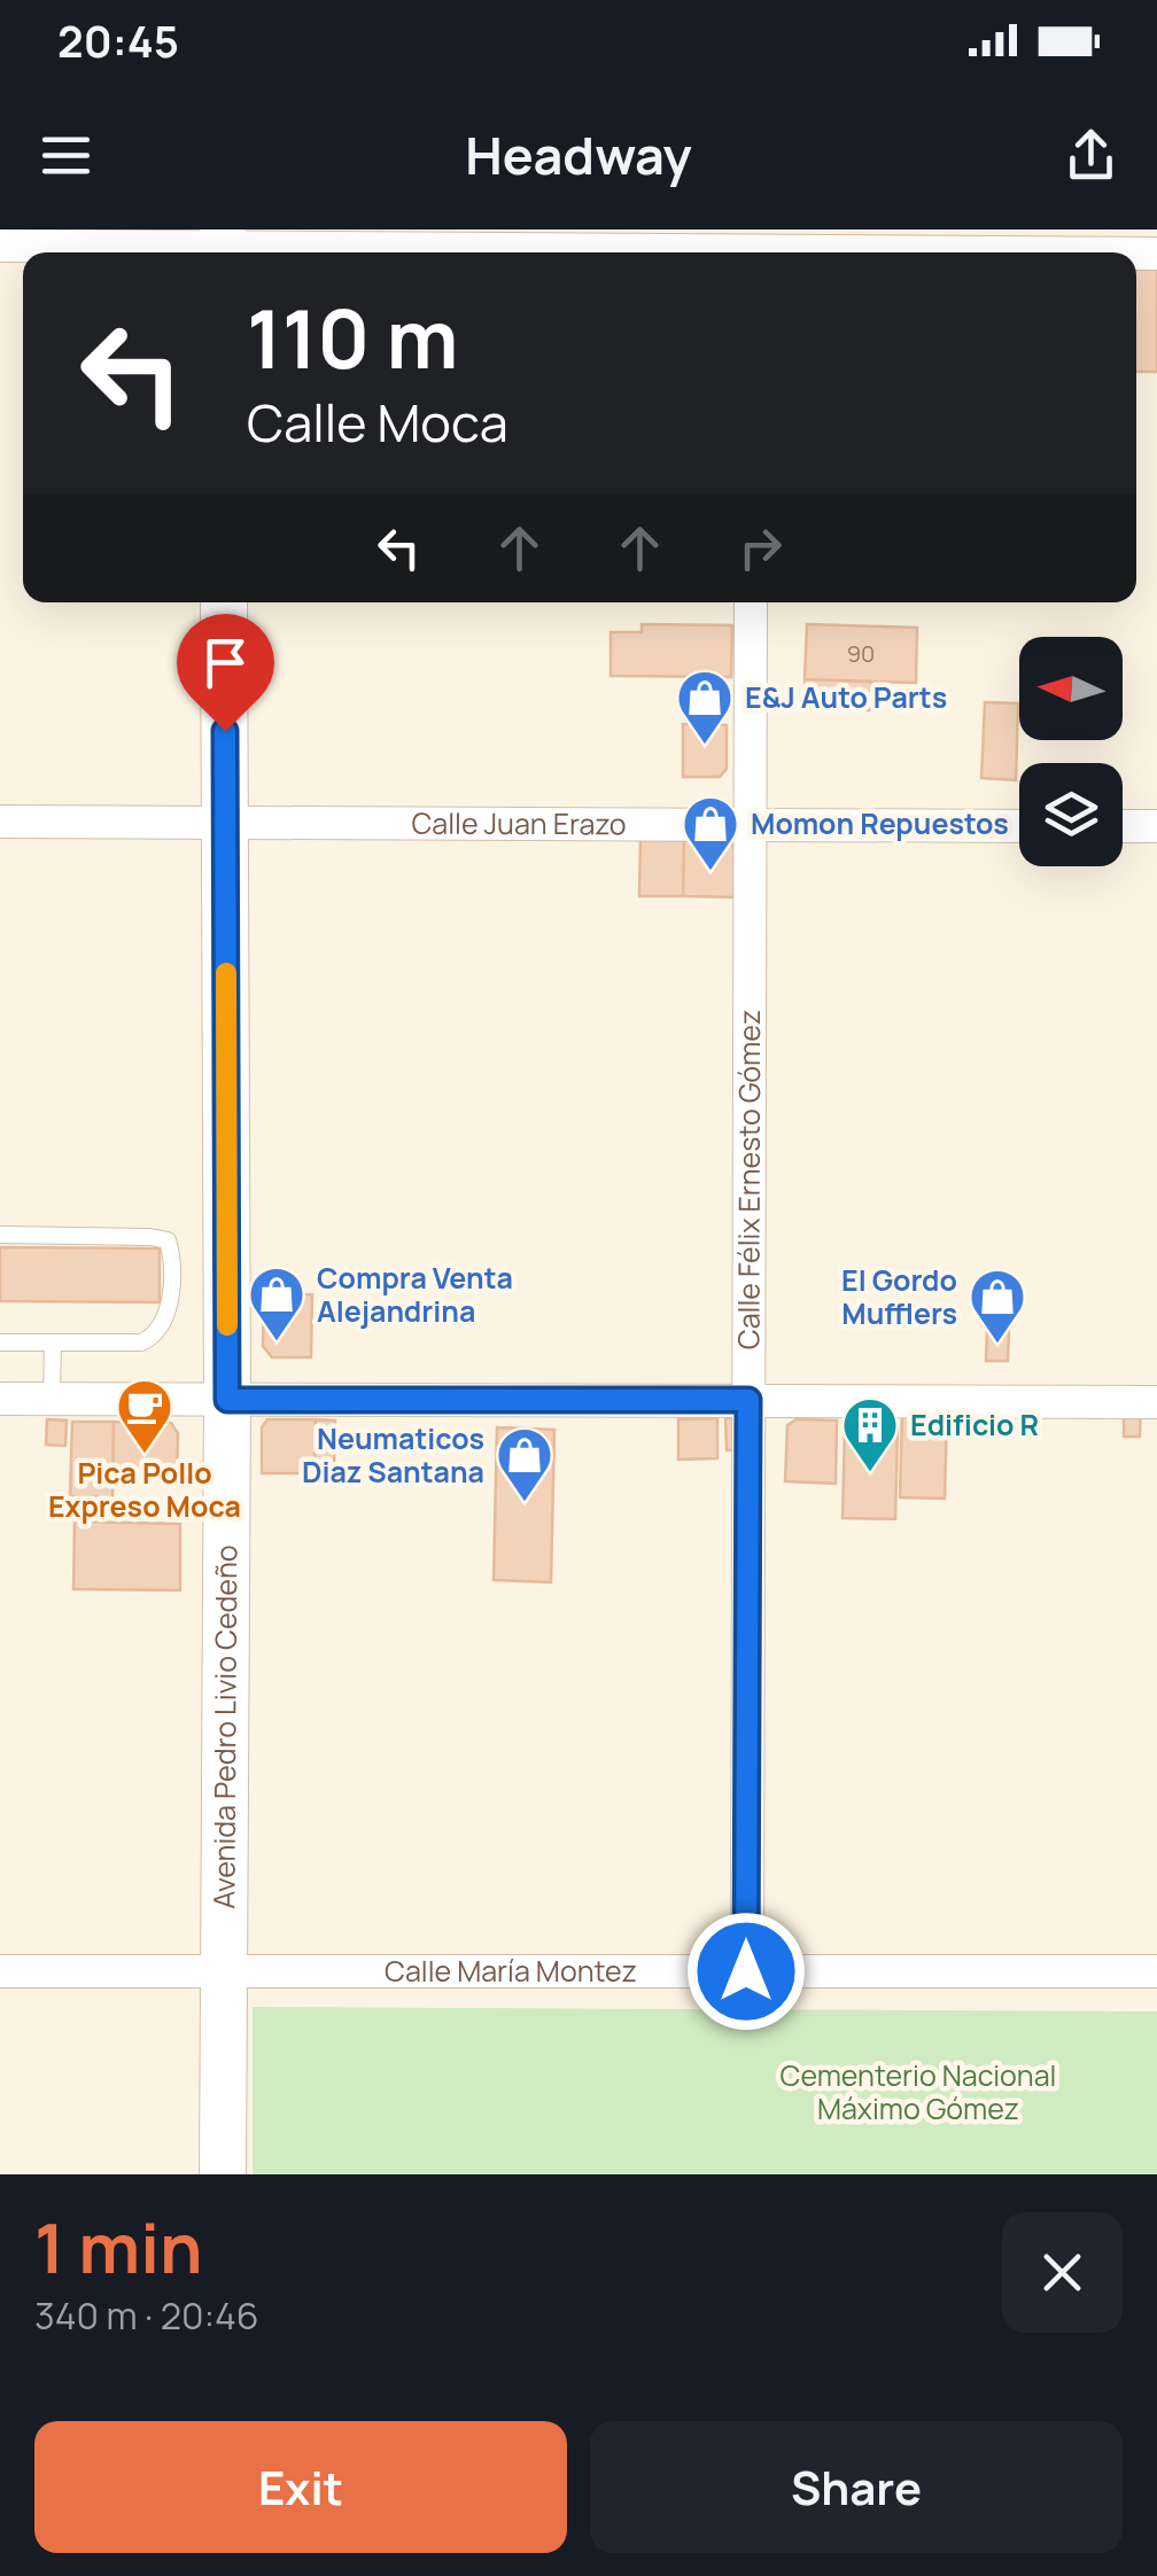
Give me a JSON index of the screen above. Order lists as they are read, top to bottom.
{
  "streets": {
    "main road": ["Avenida Pedro Livio Cedeño"],
    "street": ["Calle Juan Erazo", "Calle Félix Ernesto Gómez", "Calle María Montez"]
  },
  "crossings": [
    ["Calle Juan Erazo", "Calle Félix Ernesto Gómez"],
    ["Calle Juan Erazo", "Avenida Pedro Livio Cedeño"],
    ["Calle Félix Ernesto Gómez", "Calle María Montez"],
    ["Avenida Pedro Livio Cedeño", "Calle María Montez"]
  ],
  "parks": ["Cementerio Nacional Máximo Gómez"],
  "places": {
    "shop": [
      "E&J Auto Parts",
      "Momon Repuestos",
      "Compra Venta Alejandrina",
      "El Gordo Mufflers",
      "Neumaticos Diaz Santana"
    ],
    "cafe": ["Pica Pollo Expreso Moca"],
    "building": ["Edificio R"]
  },
  "house_numbers": ["90"],
  "north": "left",
  "page": {
    "status": "20:45",
    "header": "Headway",
    "turn": ["110 m", "Calle Moca"],
    "heading": ["1 min", "340 m · 20:46"],
    "buttons": ["Exit", "Share"]
  }
}
